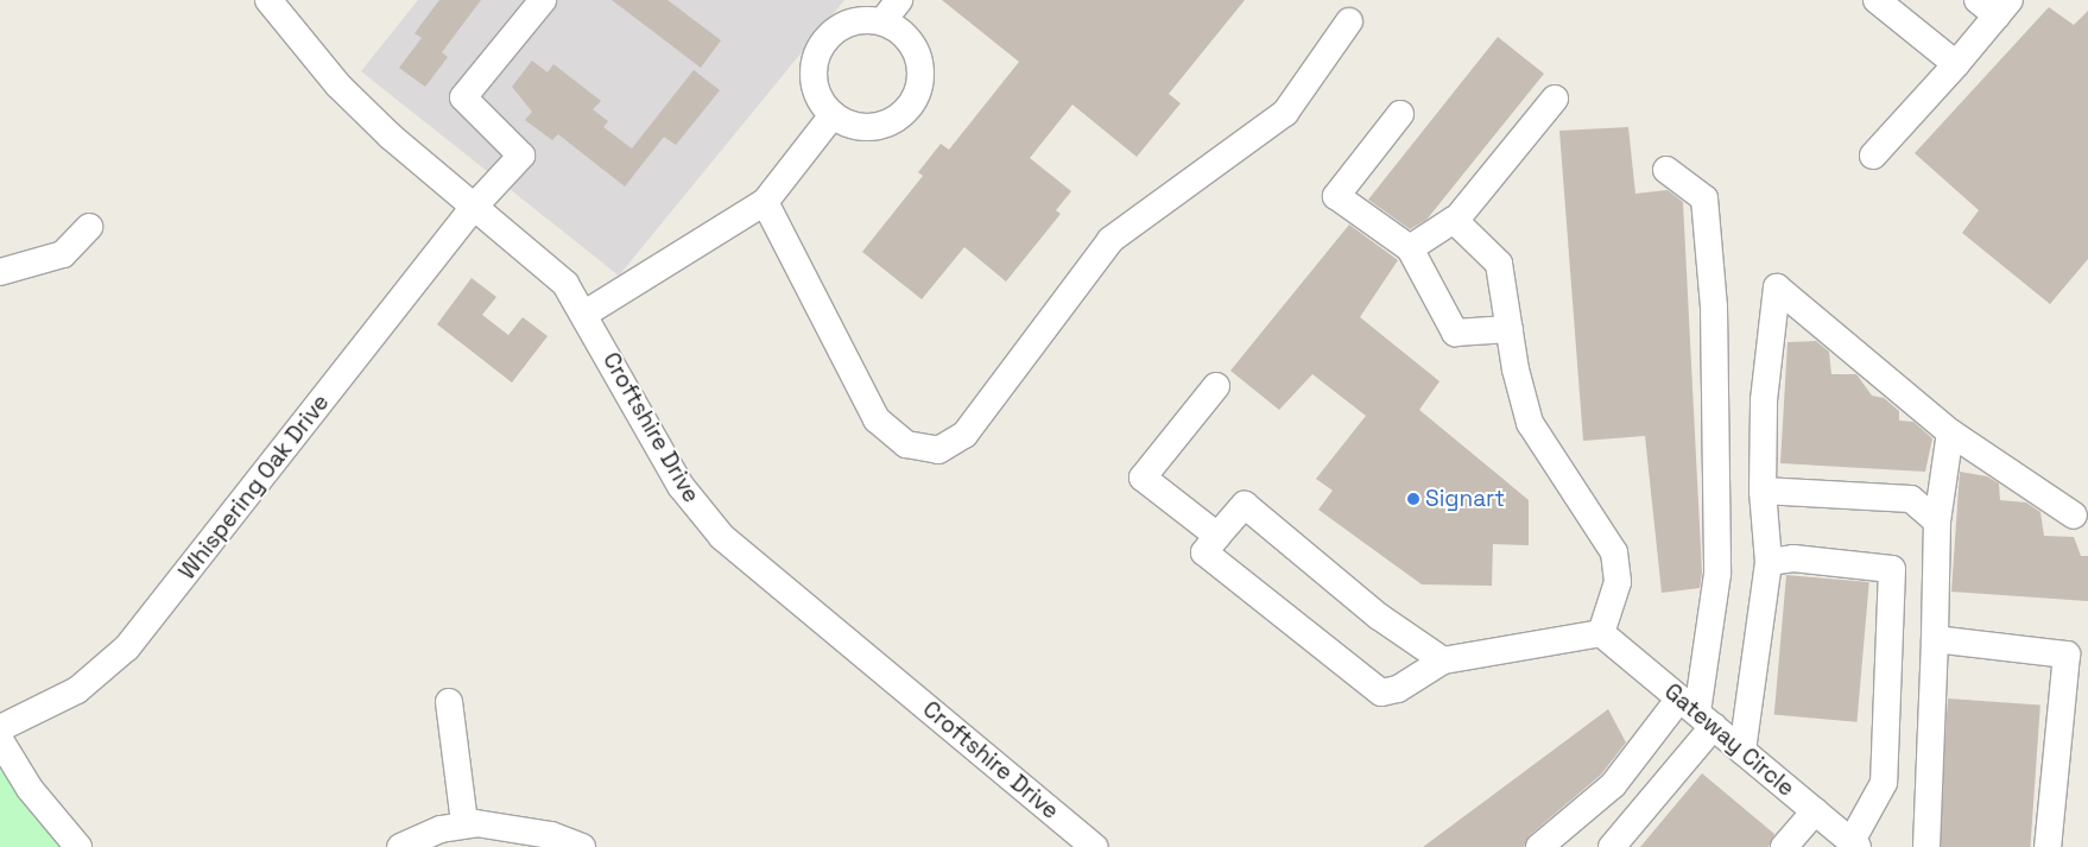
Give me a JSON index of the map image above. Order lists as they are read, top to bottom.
{
  "streets": {
    "street": ["Croftshire Drive", "Whispering Oak Drive", "Gateway Circle"]
  },
  "crossings": [
    ["Croftshire Drive", "Whispering Oak Drive"]
  ],
  "places": ["Signart"]
}
